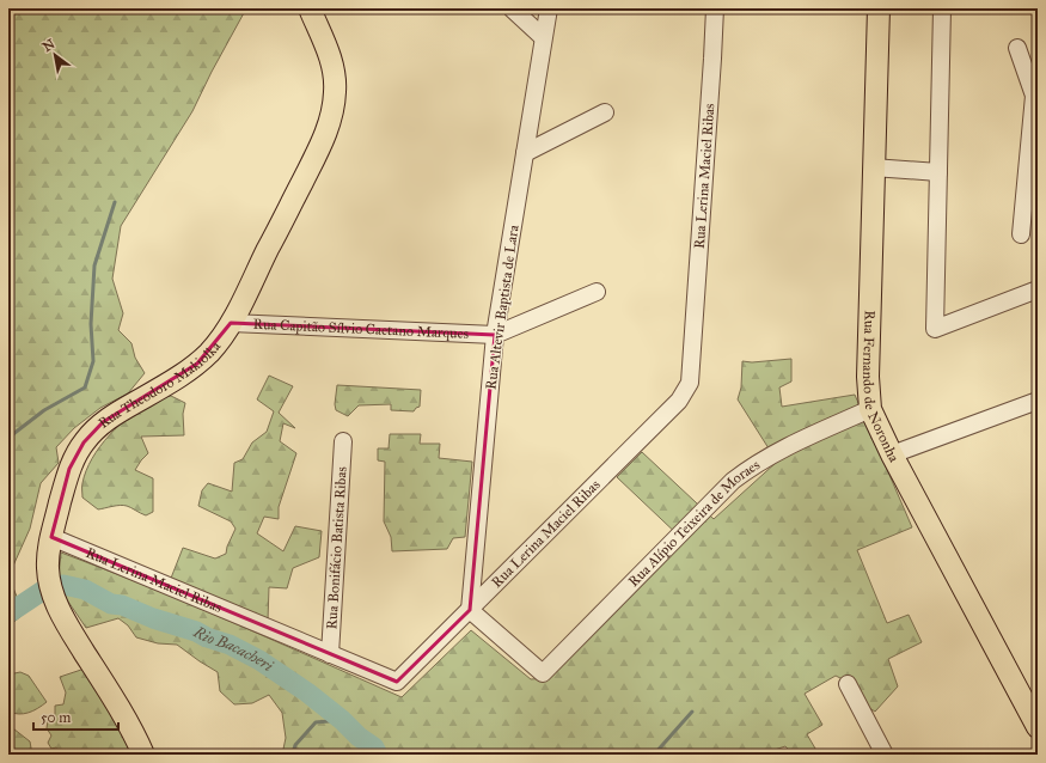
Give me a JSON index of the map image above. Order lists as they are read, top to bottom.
{
  "streets": {
    "main road": ["Rua Theodoro Makiolka", "Rua Fernando de Noronha"],
    "street": [
      "Rua Lerina Maciel Ribas",
      "Rua Altevir Baptista de Lara",
      "Rua Capitão Sílvio Caetano Marques",
      "Rua Alípio Teixeira de Moraes",
      "Rua Bonifácio Batista Ribas"
    ]
  },
  "crossings": [
    ["Rua Lerina Maciel Ribas", "Rua Altevir Baptista de Lara"],
    ["Rua Lerina Maciel Ribas", "Rua Theodoro Makiolka"],
    ["Rua Lerina Maciel Ribas", "Rua Alípio Teixeira de Moraes"],
    ["Rua Lerina Maciel Ribas", "Rua Bonifácio Batista Ribas"],
    ["Rua Altevir Baptista de Lara", "Rua Capitão Sílvio Caetano Marques"],
    ["Rua Altevir Baptista de Lara", "Rua Alípio Teixeira de Moraes"],
    ["Rua Capitão Sílvio Caetano Marques", "Rua Theodoro Makiolka"],
    ["Rua Fernando de Noronha", "Rua Alípio Teixeira de Moraes"]
  ],
  "water": ["Rio Bacacheri"],
  "scale_bar": "50 m",
  "north": "top left"
}
